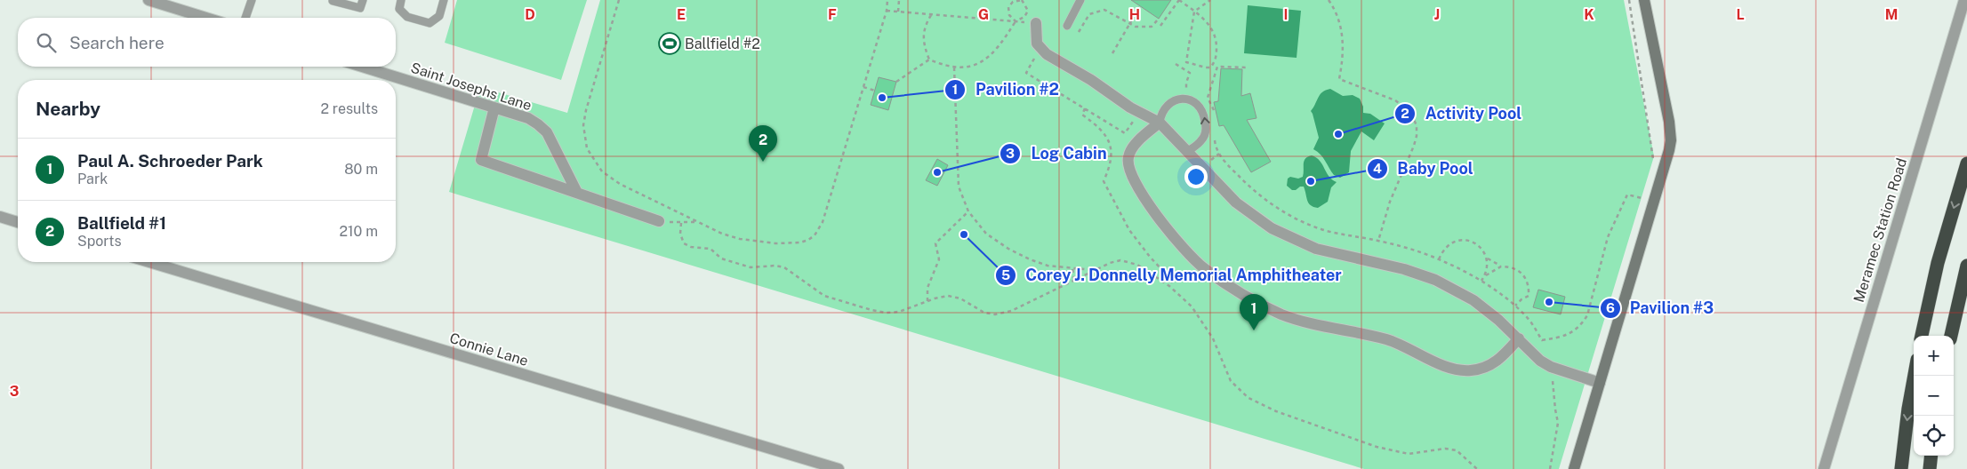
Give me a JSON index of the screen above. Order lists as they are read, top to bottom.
{
  "streets": {
    "street": ["Saint Josephs Lane", "Meramec Station Road", "Connie Lane"]
  },
  "places": {
    "sports": ["Ballfield #2"],
    "other": [
      "Pavilion #2",
      "Activity Pool",
      "Log Cabin",
      "Baby Pool",
      "Corey J. Donnelly Memorial Amphitheater",
      "Pavilion #3"
    ]
  },
  "page": {
    "search": "Search here",
    "heading": ["Nearby", "2 results"],
    "pins": ["2", "1"],
    "list": [
      {
        "mark": "1",
        "name": "Paul A. Schroeder Park",
        "note": "Park",
        "value": "80 m"
      },
      {
        "mark": "2",
        "name": "Ballfield #1",
        "note": "Sports",
        "value": "210 m"
      }
    ],
    "map_buttons": ["+", "−"]
  },
  "grid": {
    "columns": [
      "D",
      "E",
      "F",
      "G",
      "H",
      "I",
      "J",
      "K",
      "L",
      "M"
    ],
    "rows": ["3"]
  }
}
